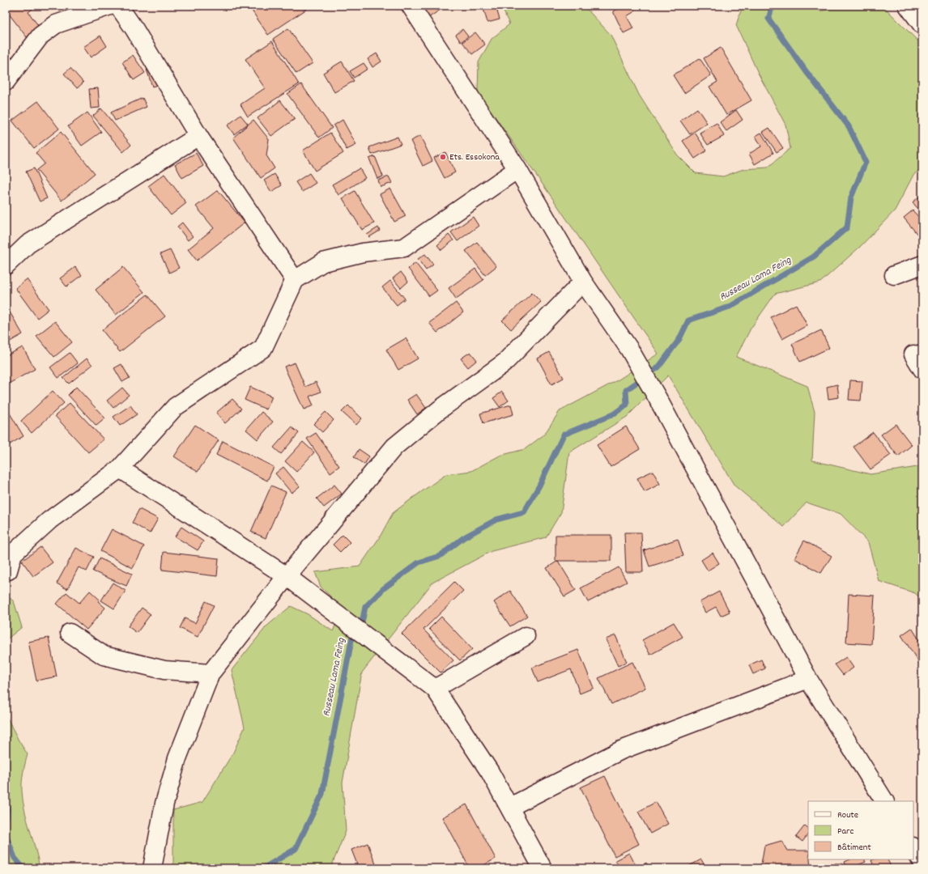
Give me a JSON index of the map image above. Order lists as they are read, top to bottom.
{
  "water": ["Russeau Lama Feing"],
  "places": ["Ets. Essokona"],
  "legend": ["Route", "Parc", "Bâtiment"]
}
